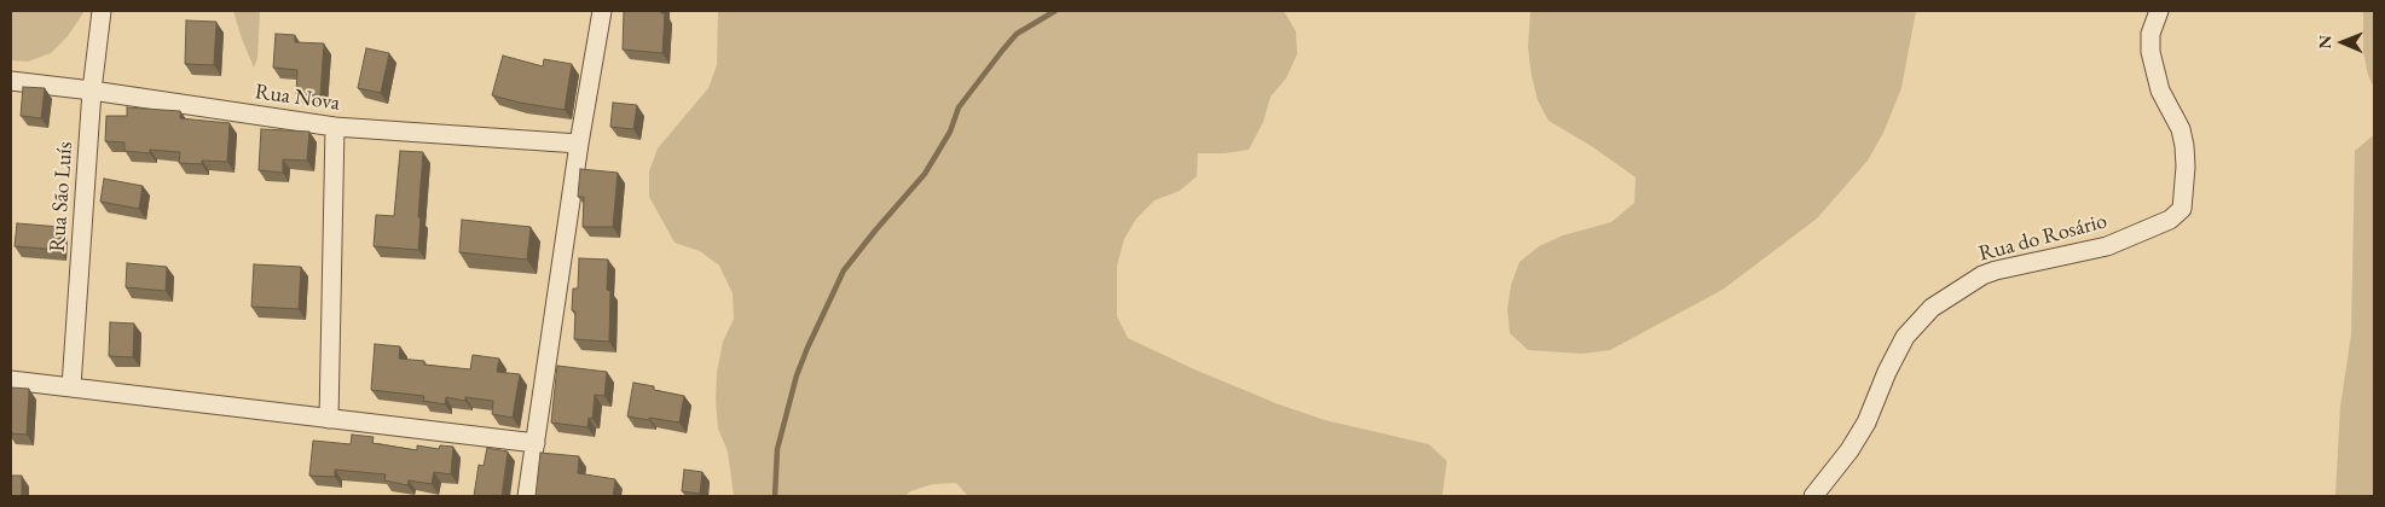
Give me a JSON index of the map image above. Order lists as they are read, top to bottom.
{
  "streets": {
    "street": ["Rua Nova", "Rua São Luís", "Rua do Rosário"]
  },
  "crossings": [
    ["Rua Nova", "Rua São Luís"]
  ],
  "north": "left"
}
